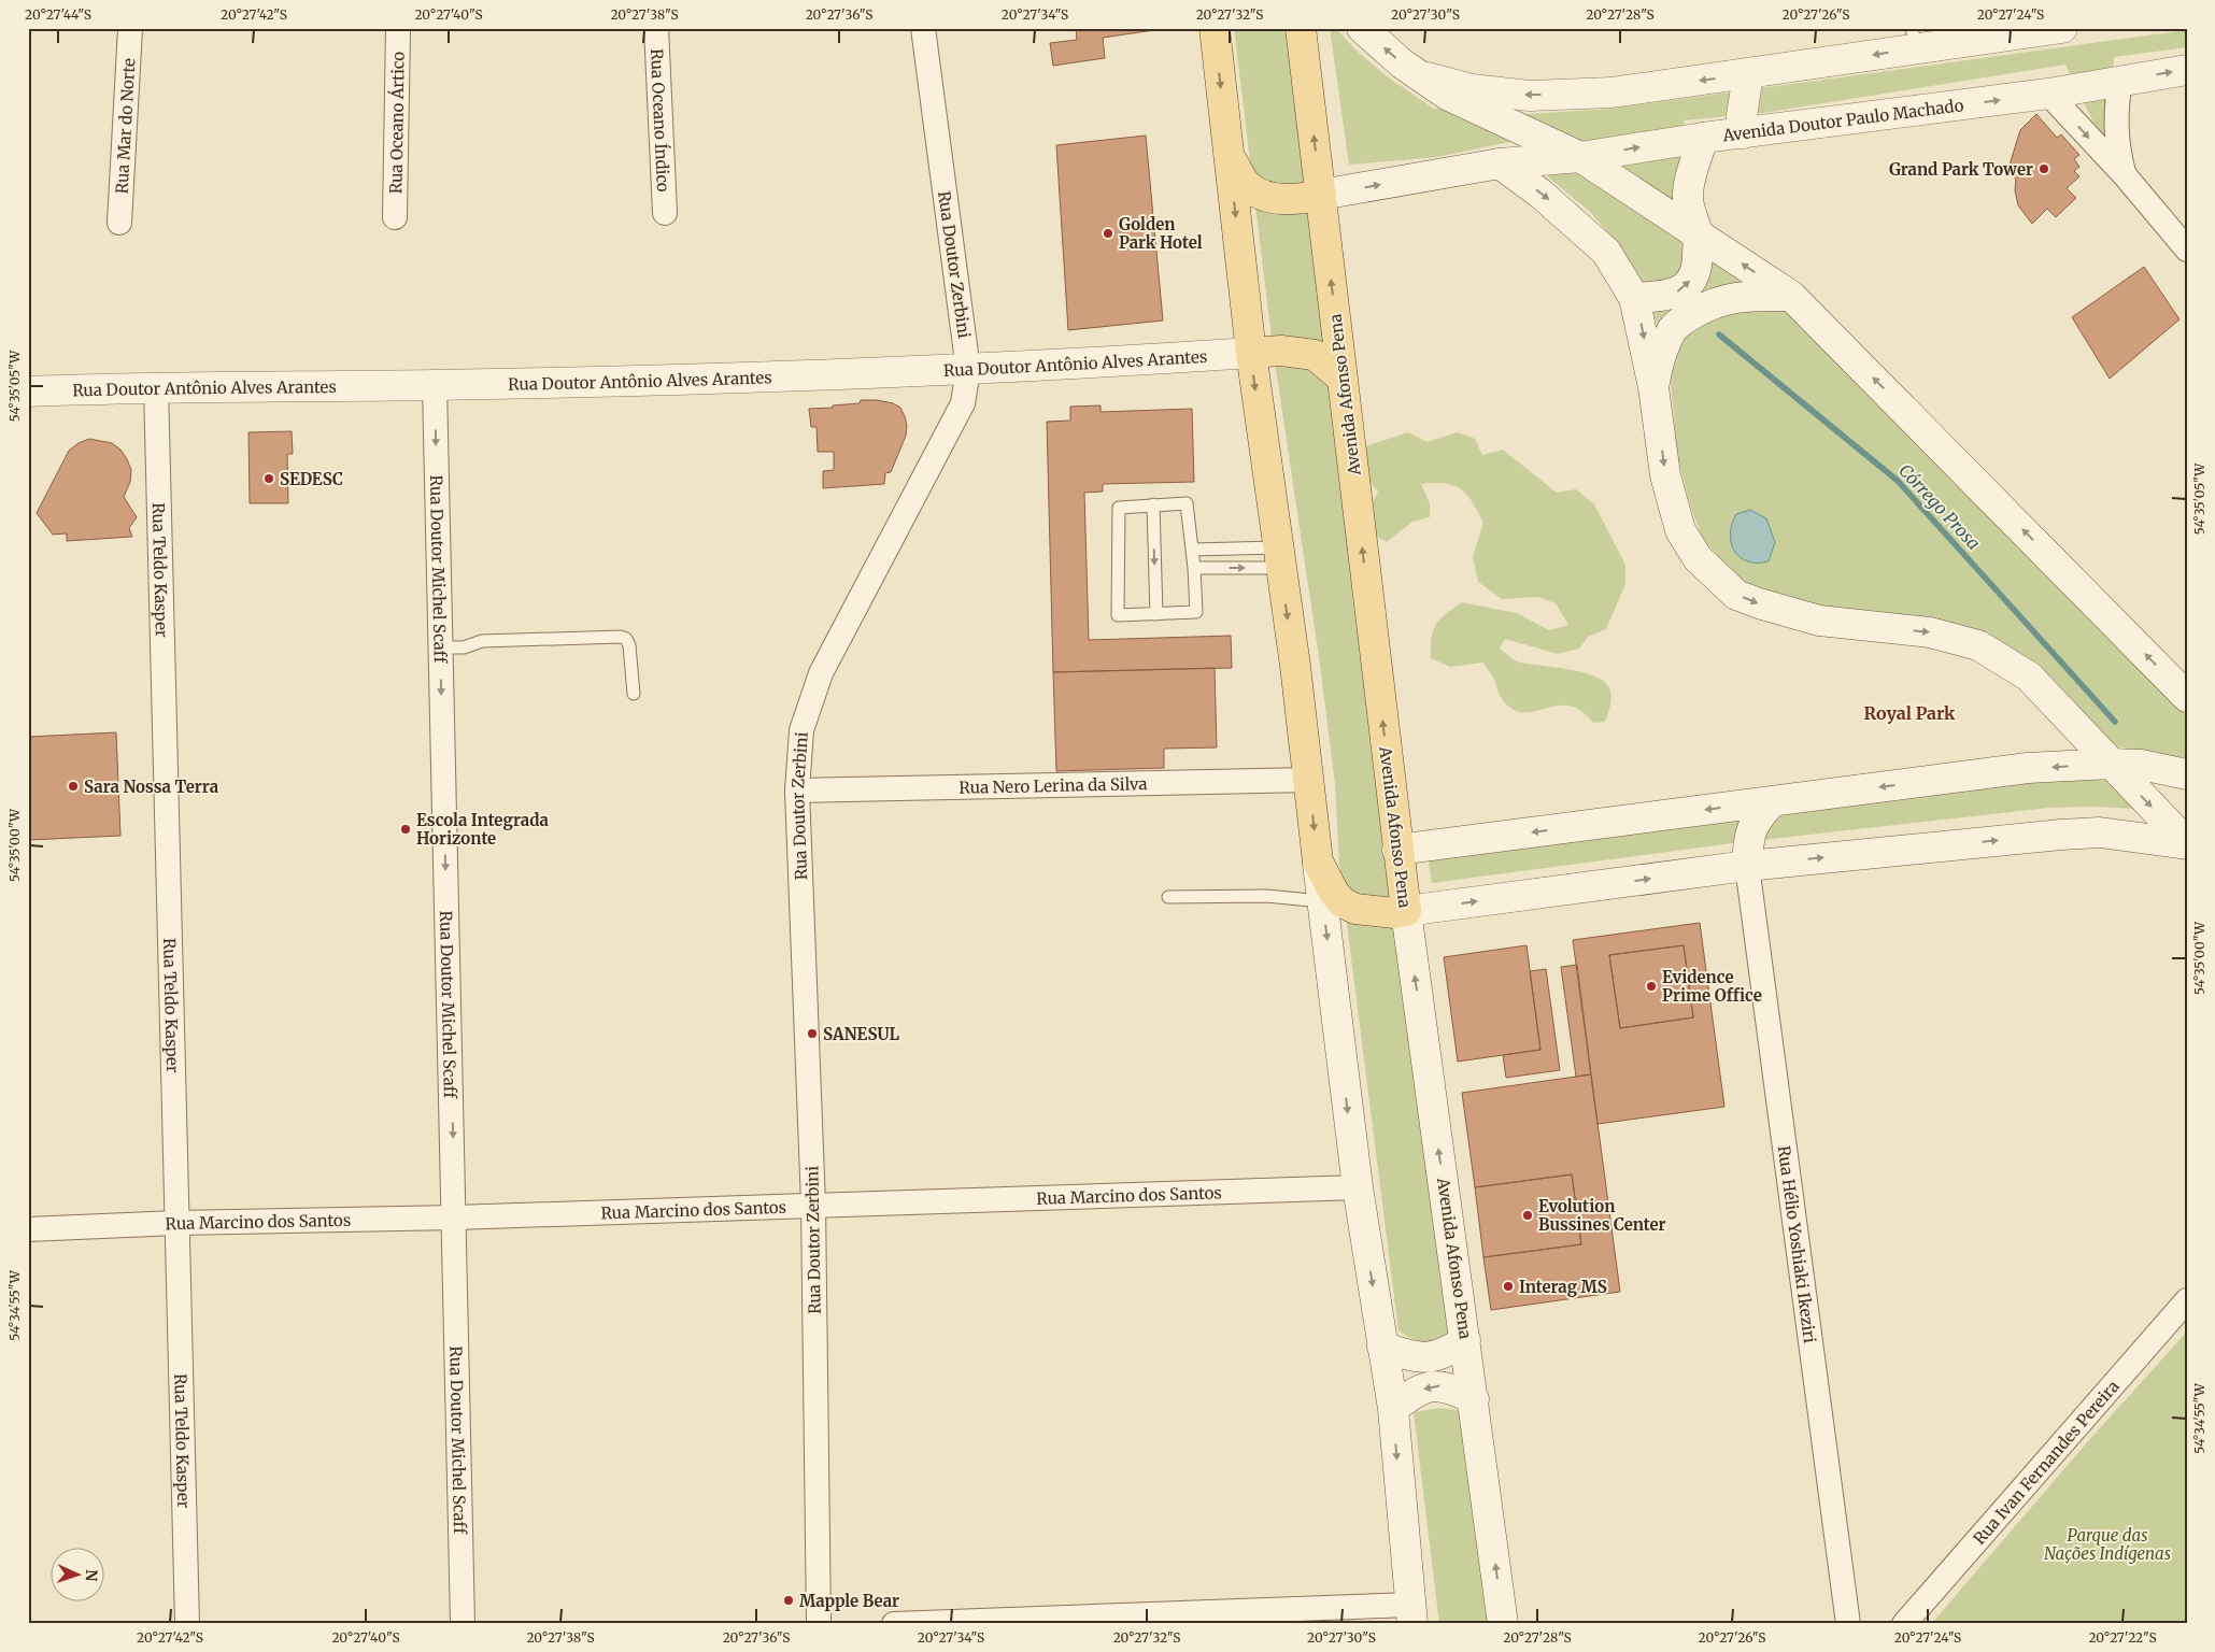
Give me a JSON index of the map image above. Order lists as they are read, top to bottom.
{
  "streets": {
    "main road": ["Avenida Doutor Paulo Machado", "Rua Doutor Antônio Alves Arantes", "Avenida Afonso Pena"],
    "street": [
      "Rua Oceano Índico",
      "Rua Oceano Ártico",
      "Rua Mar do Norte",
      "Rua Doutor Zerbini",
      "Rua Doutor Michel Scaff",
      "Rua Teldo Kasper",
      "Rua Nero Lerina da Silva",
      "Rua Marcino dos Santos",
      "Rua Hélio Yoshiaki Ikeziri",
      "Rua Ivan Fernandes Pereira"
    ]
  },
  "crossings": [
    ["Avenida Doutor Paulo Machado", "Avenida Afonso Pena"],
    ["Rua Doutor Zerbini", "Rua Doutor Antônio Alves Arantes"],
    ["Rua Doutor Zerbini", "Rua Nero Lerina da Silva"],
    ["Rua Doutor Zerbini", "Rua Marcino dos Santos"],
    ["Rua Doutor Antônio Alves Arantes", "Rua Doutor Michel Scaff"],
    ["Rua Doutor Antônio Alves Arantes", "Rua Teldo Kasper"],
    ["Rua Doutor Michel Scaff", "Rua Marcino dos Santos"],
    ["Rua Teldo Kasper", "Rua Marcino dos Santos"]
  ],
  "one_way": ["Rua Doutor Michel Scaff"],
  "districts": ["Royal Park"],
  "water": ["Córrego Prosa"],
  "parks": ["Parque das Nações Indígenas"],
  "places": [
    "Grand Park Tower",
    "Golden Park Hotel",
    "SEDESC",
    "Sara Nossa Terra",
    "Escola Integrada Horizonte",
    "Evidence Prime Office",
    "SANESUL",
    "Evolution Bussines Center",
    "Interag MS",
    "Mapple Bear"
  ],
  "north": "right",
  "coordinates": [
    "20°27'44\"S",
    "20°27'42\"S",
    "20°27'40\"S",
    "20°27'38\"S",
    "20°27'36\"S",
    "20°27'34\"S",
    "20°27'32\"S",
    "20°27'30\"S",
    "20°27'28\"S",
    "20°27'26\"S",
    "20°27'24\"S",
    "54°35'05\"W",
    "54°35'00\"W",
    "54°34'55\"W",
    "20°27'22\"S"
  ]
}
